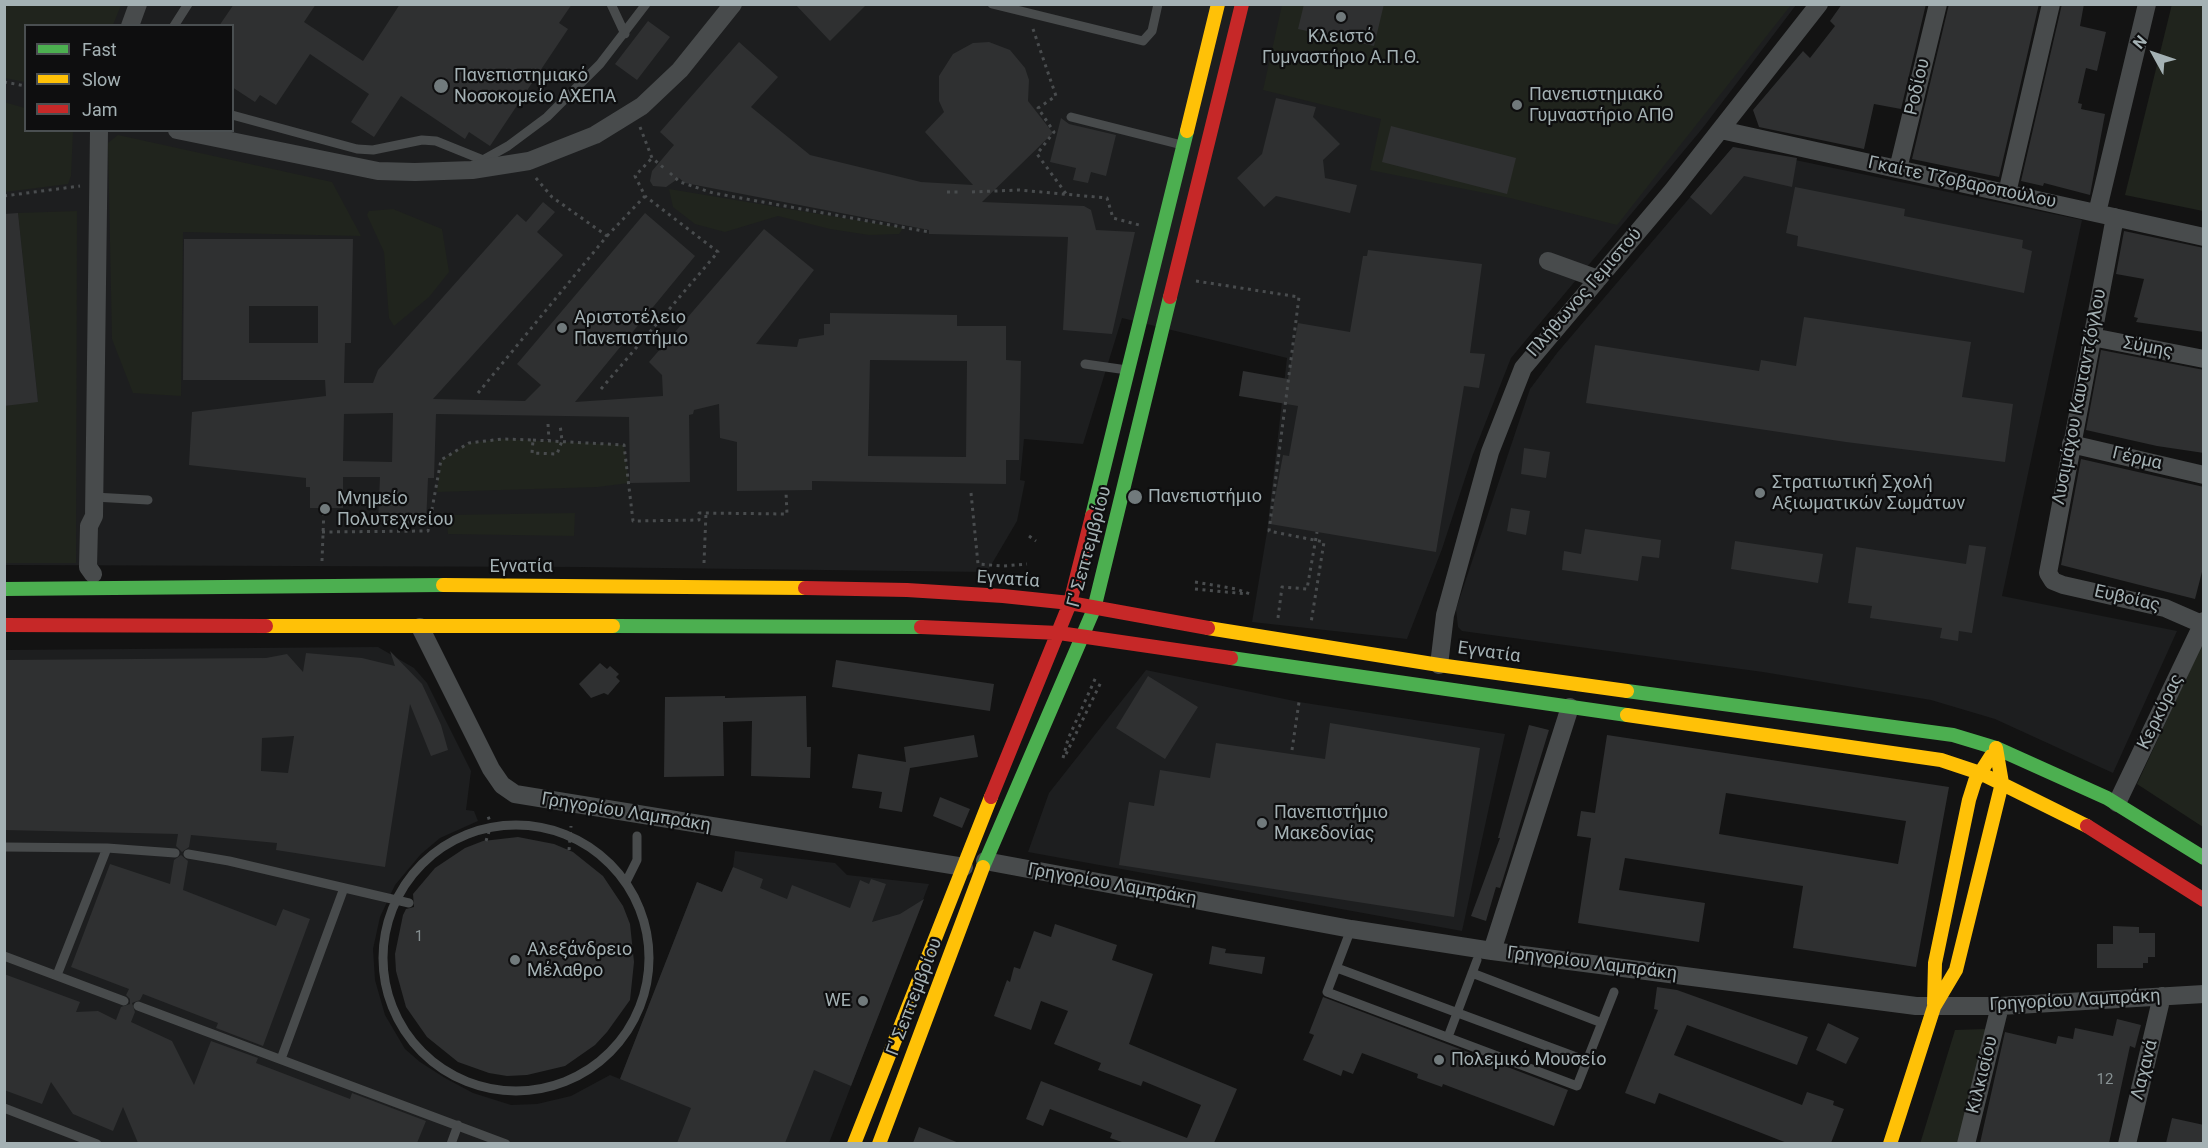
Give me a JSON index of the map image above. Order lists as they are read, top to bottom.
{
  "streets": {
    "main road": ["Γ' Σεπτεμβρίου", "Εγνατία"],
    "street": [
      "Ροδίου",
      "Γκαίτε Τζοβαροπούλου",
      "Πλήθωνος Γεμιστού",
      "Σύμης",
      "Λυσιμάχου Καυταντζόγλου",
      "Γέρμα",
      "Ευβοίας",
      "Κερκύρας",
      "Γρηγορίου Λαμπράκη",
      "Λαχανά",
      "Κιλκισίου"
    ]
  },
  "crossings": [
    ["Ροδίου", "Γκαίτε Τζοβαροπούλου"],
    ["Γκαίτε Τζοβαροπούλου", "Πλήθωνος Γεμιστού"],
    ["Γκαίτε Τζοβαροπούλου", "Λυσιμάχου Καυταντζόγλου"],
    ["Πλήθωνος Γεμιστού", "Εγνατία"],
    ["Σύμης", "Λυσιμάχου Καυταντζόγλου"],
    ["Λυσιμάχου Καυταντζόγλου", "Γέρμα"],
    ["Λυσιμάχου Καυταντζόγλου", "Ευβοίας"],
    ["Γ' Σεπτεμβρίου", "Εγνατία"],
    ["Γ' Σεπτεμβρίου", "Γρηγορίου Λαμπράκη"],
    ["Εγνατία", "Κερκύρας"],
    ["Ευβοίας", "Κερκύρας"],
    ["Γρηγορίου Λαμπράκη", "Λαχανά"],
    ["Γρηγορίου Λαμπράκη", "Κιλκισίου"]
  ],
  "places": [
    "Κλειστό Γυμναστήριο Α.Π.Θ.",
    "Πανεπιστημιακό Νοσοκομείο ΑΧΕΠΑ",
    "Πανεπιστημιακό Γυμναστήριο ΑΠΘ",
    "Αριστοτέλειο Πανεπιστήμιο",
    "Στρατιωτική Σχολή Αξιωματικών Σωμάτων",
    "Πανεπιστήμιο",
    "Μνημείο Πολυτεχνείου",
    "Πανεπιστήμιο Μακεδονίας",
    "Αλεξάνδρειο Μέλαθρο",
    "WE",
    "Πολεμικό Μουσείο"
  ],
  "house_numbers": ["1", "12"],
  "legend": ["Fast", "Slow", "Jam"],
  "north": "top left"
}
